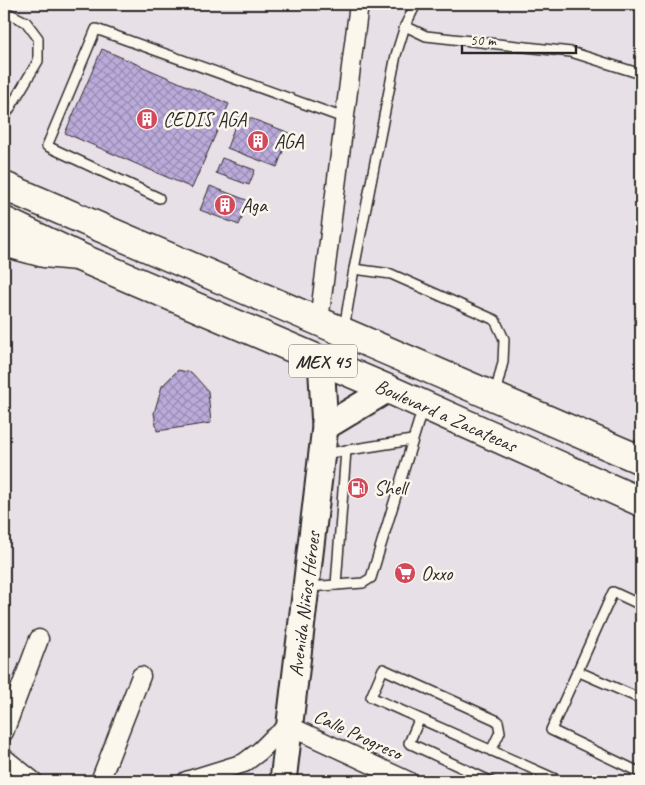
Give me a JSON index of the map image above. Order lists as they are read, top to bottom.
{
  "streets": {
    "main road": ["MEX 45", "Boulevard a Zacatecas"],
    "street": ["Avenida Niños Héroes", "Calle Progreso"]
  },
  "crossings": [
    ["Boulevard a Zacatecas", "Avenida Niños Héroes"],
    ["Avenida Niños Héroes", "Calle Progreso"]
  ],
  "places": {
    "building": ["CEDIS AGA", "AGA", "Aga"],
    "fuel station": ["Shell"],
    "supermarket": ["Oxxo"]
  },
  "scale_bar": "50 m"
}
